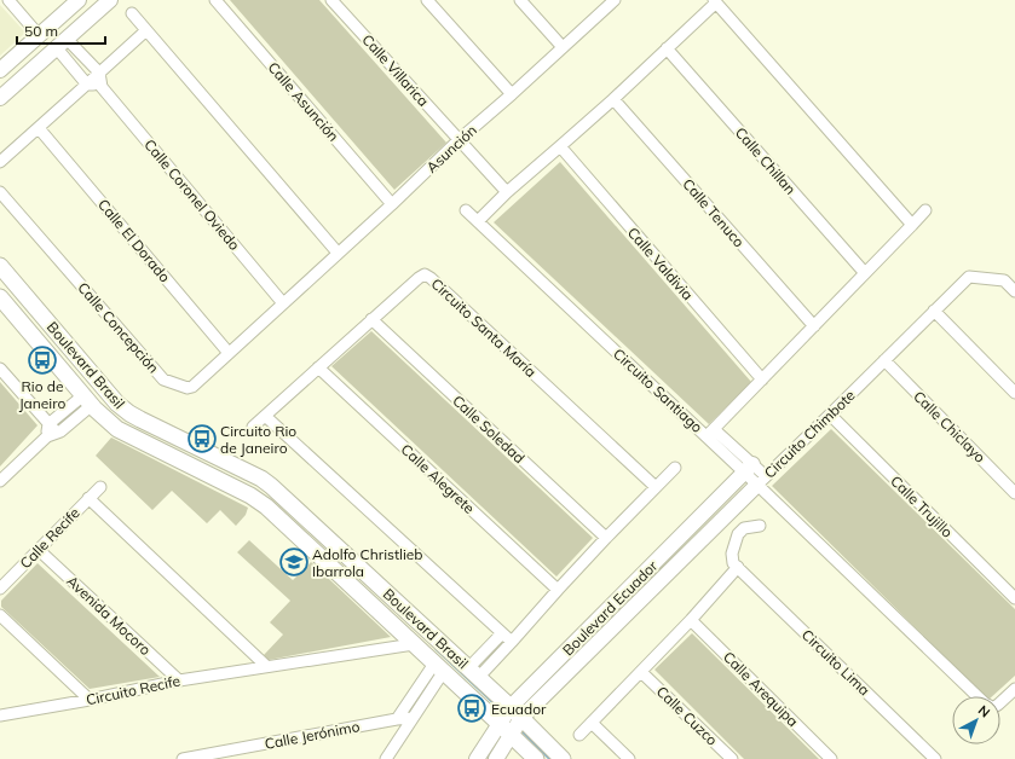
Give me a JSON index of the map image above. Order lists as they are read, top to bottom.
{
  "streets": {
    "main road": ["Boulevard Brasil"],
    "street": [
      "Calle Villarica",
      "Calle Asunción",
      "Asunción",
      "Calle Chillan",
      "Calle Coronel Oviedo",
      "Calle Tenuco",
      "Calle El Dorado",
      "Calle Valdivia",
      "Calle Concepción",
      "Circuito Santa María",
      "Circuito Santiago",
      "Calle Chiclayo",
      "Calle Soledad",
      "Circuito Chimbote",
      "Calle Alegrete",
      "Calle Trujillo",
      "Calle Recife",
      "Boulevard Ecuador",
      "Avenida Mocoro",
      "Circuito Lima",
      "Calle Arequipa",
      "Circuito Recife",
      "Calle Cuzco",
      "Calle Jerónimo"
    ]
  },
  "crossings": [
    ["Calle Villarica", "Asunción"],
    ["Calle Asunción", "Asunción"],
    ["Calle Asunción", "Calle Concepción"],
    ["Asunción", "Calle Concepción"],
    ["Calle Chillan", "Circuito Santiago"],
    ["Calle Coronel Oviedo", "Calle Concepción"],
    ["Calle Tenuco", "Circuito Santiago"],
    ["Calle El Dorado", "Calle Concepción"],
    ["Calle Valdivia", "Circuito Santiago"],
    ["Circuito Santa María", "Calle Soledad"],
    ["Circuito Santa María", "Calle Alegrete"],
    ["Boulevard Brasil", "Boulevard Ecuador"],
    ["Boulevard Brasil", "Circuito Recife"],
    ["Calle Chiclayo", "Circuito Chimbote"],
    ["Circuito Chimbote", "Calle Trujillo"],
    ["Circuito Chimbote", "Boulevard Ecuador"],
    ["Calle Recife", "Avenida Mocoro"],
    ["Avenida Mocoro", "Circuito Recife"]
  ],
  "places": {
    "bus stop": ["Rio de Janeiro", "Circuito Rio de Janeiro", "Ecuador"],
    "school or university": ["Adolfo Christlieb Ibarrola"]
  },
  "scale_bar": "50 m",
  "north": "top right"
}
